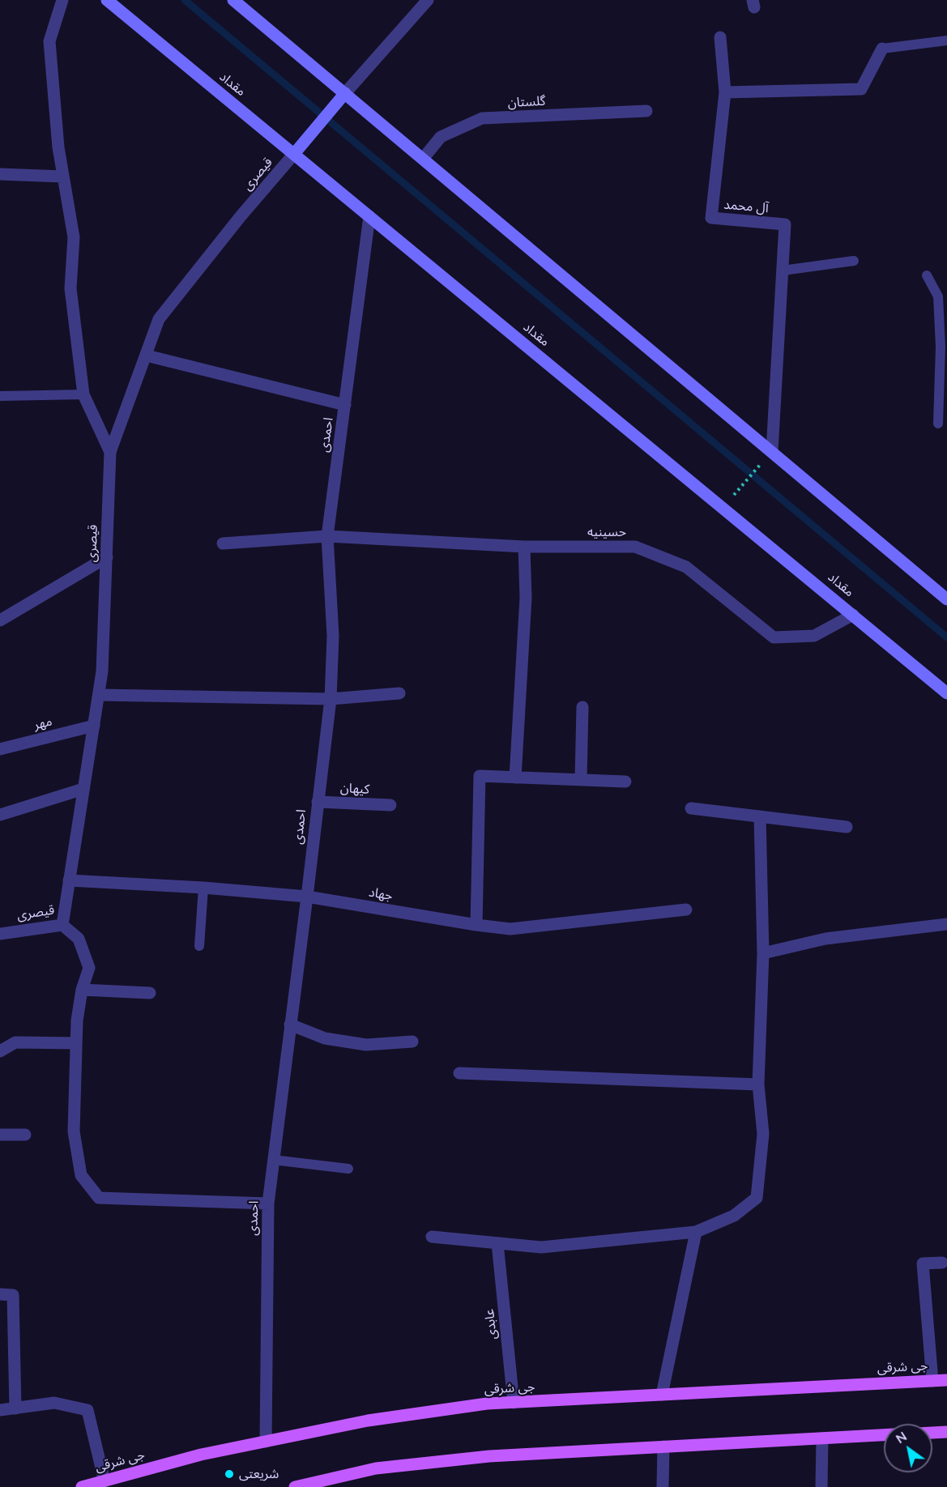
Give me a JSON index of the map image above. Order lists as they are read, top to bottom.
{
  "streets": {
    "main road": ["مقداد", "جی شرقی"],
    "street": [
      "گلستان",
      "قیصری",
      "آل محمد",
      "احمدی",
      "حسینیه",
      "مهر",
      "کیهان",
      "جهاد",
      "عابدی"
    ]
  },
  "crossings": [
    ["مقداد", "قیصری"],
    ["مقداد", "احمدی"],
    ["مقداد", "حسینیه"],
    ["قیصری", "مهر"],
    ["قیصری", "جهاد"],
    ["احمدی", "حسینیه"],
    ["احمدی", "کیهان"],
    ["احمدی", "جهاد"],
    ["احمدی", "جی شرقی"],
    ["عابدی", "جی شرقی"]
  ],
  "places": ["شریعتی"],
  "north": "top left"
}
